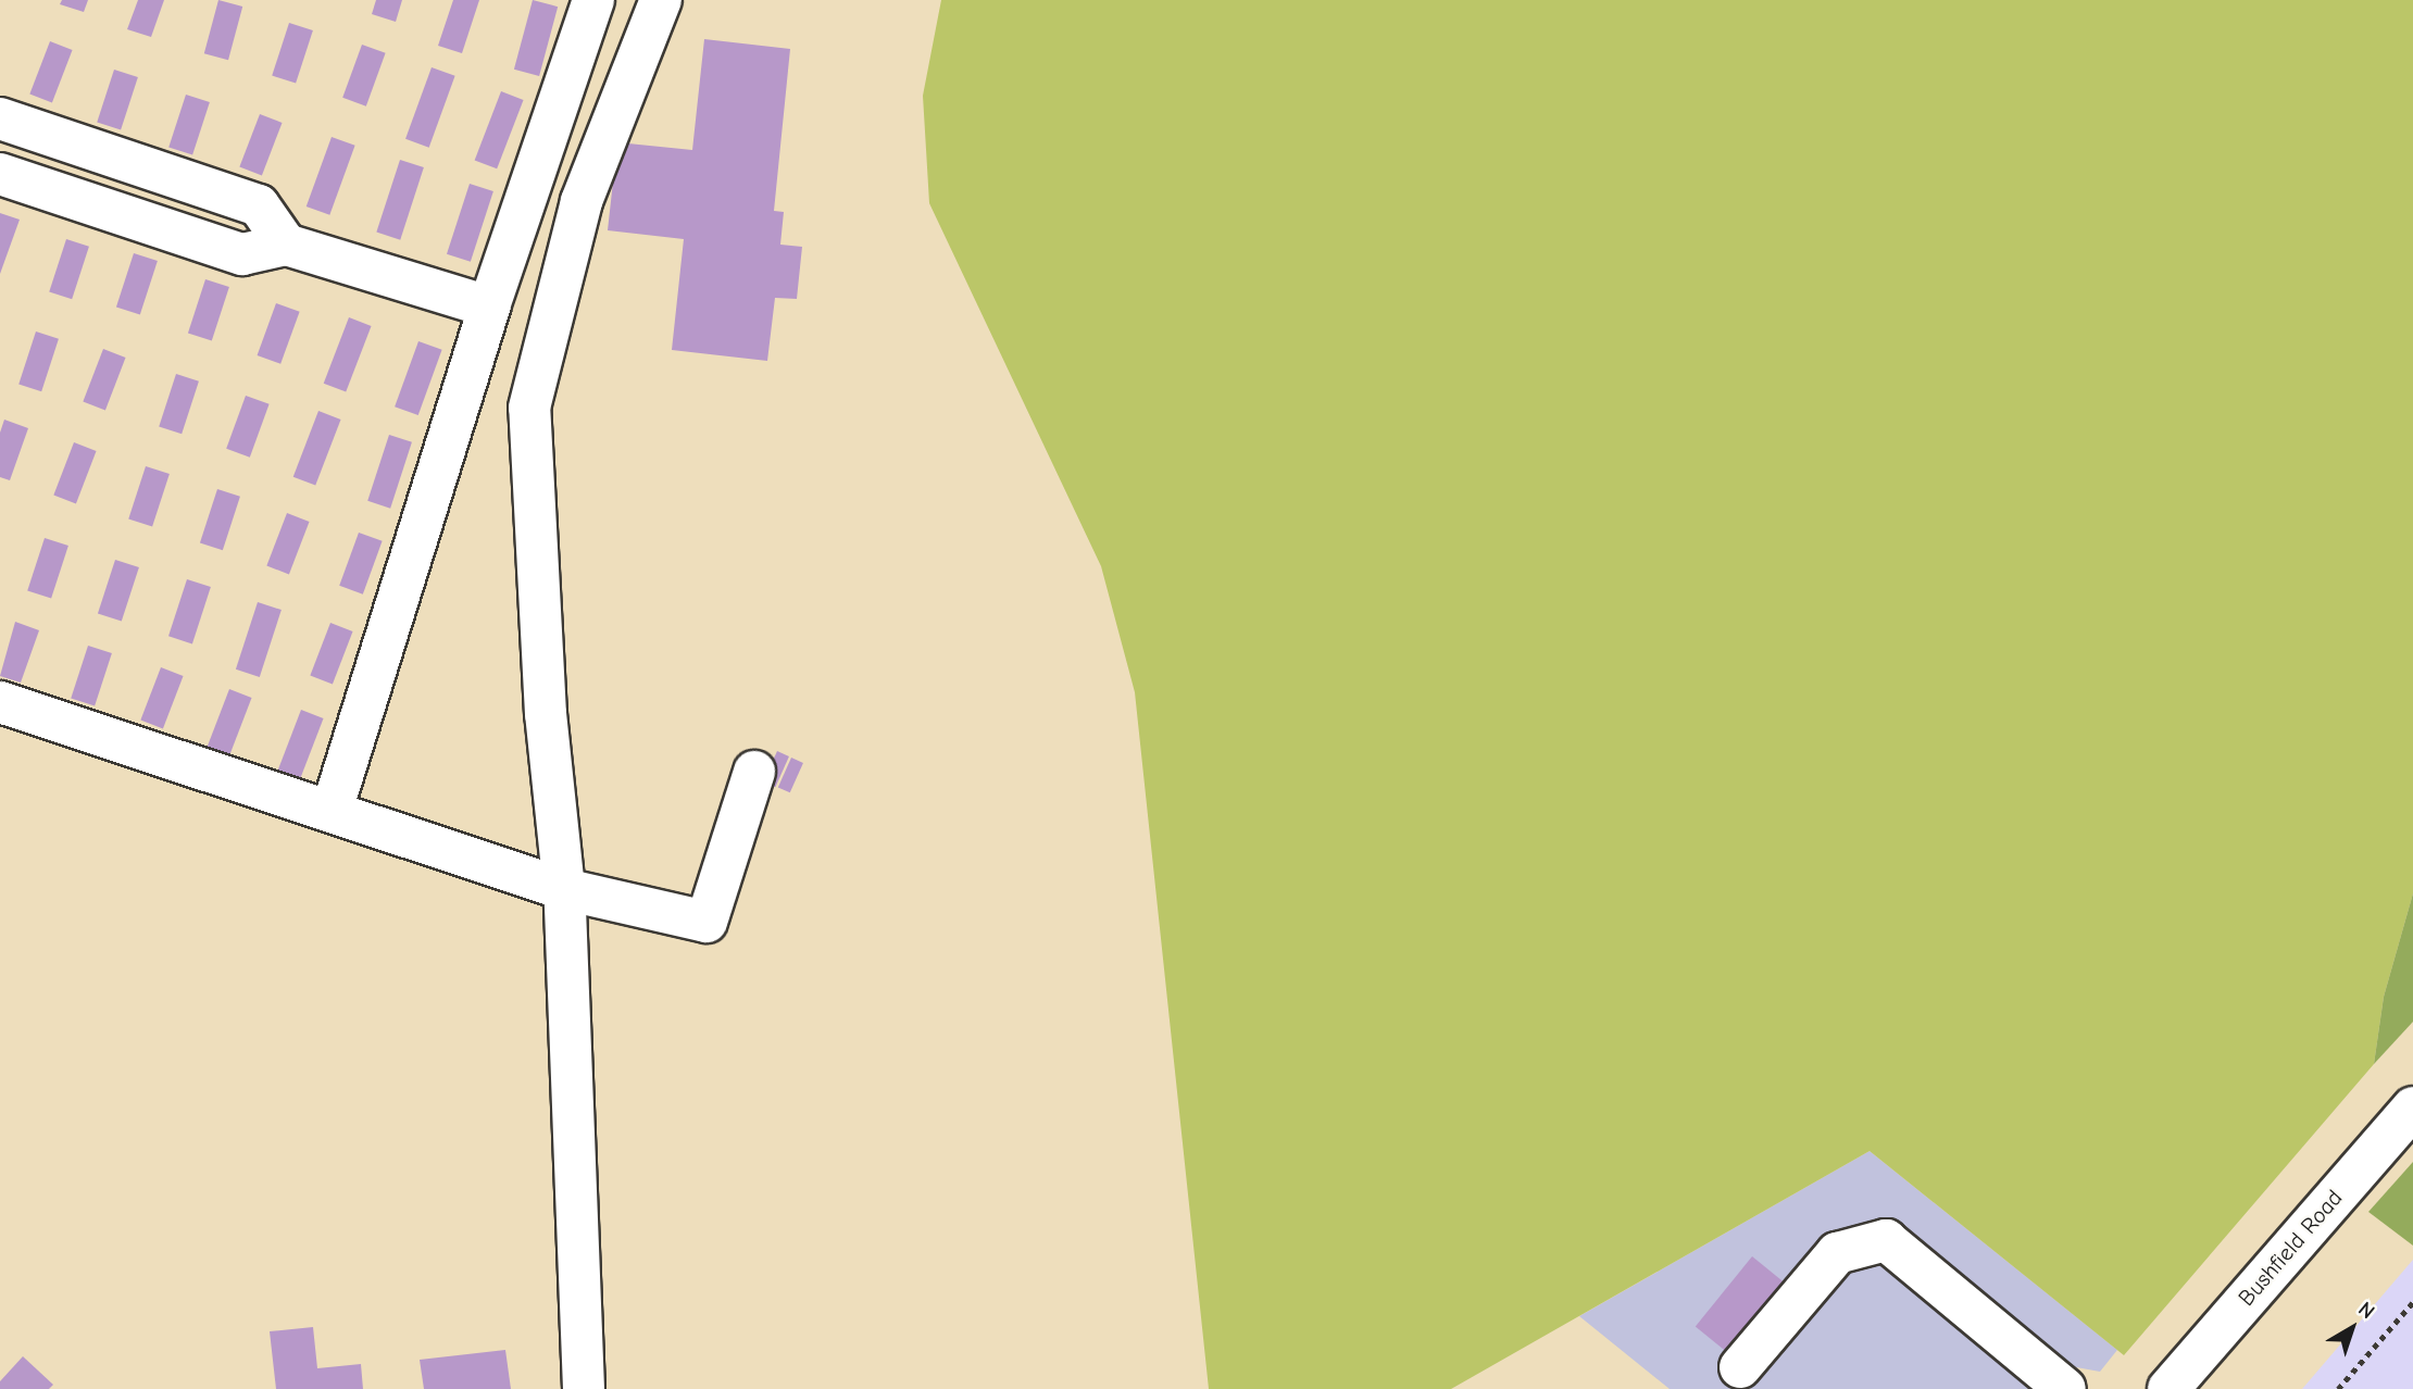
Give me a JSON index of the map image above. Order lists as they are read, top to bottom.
{
  "streets": {
    "main road": ["Bushfield Road"]
  },
  "north": "top right"
}
